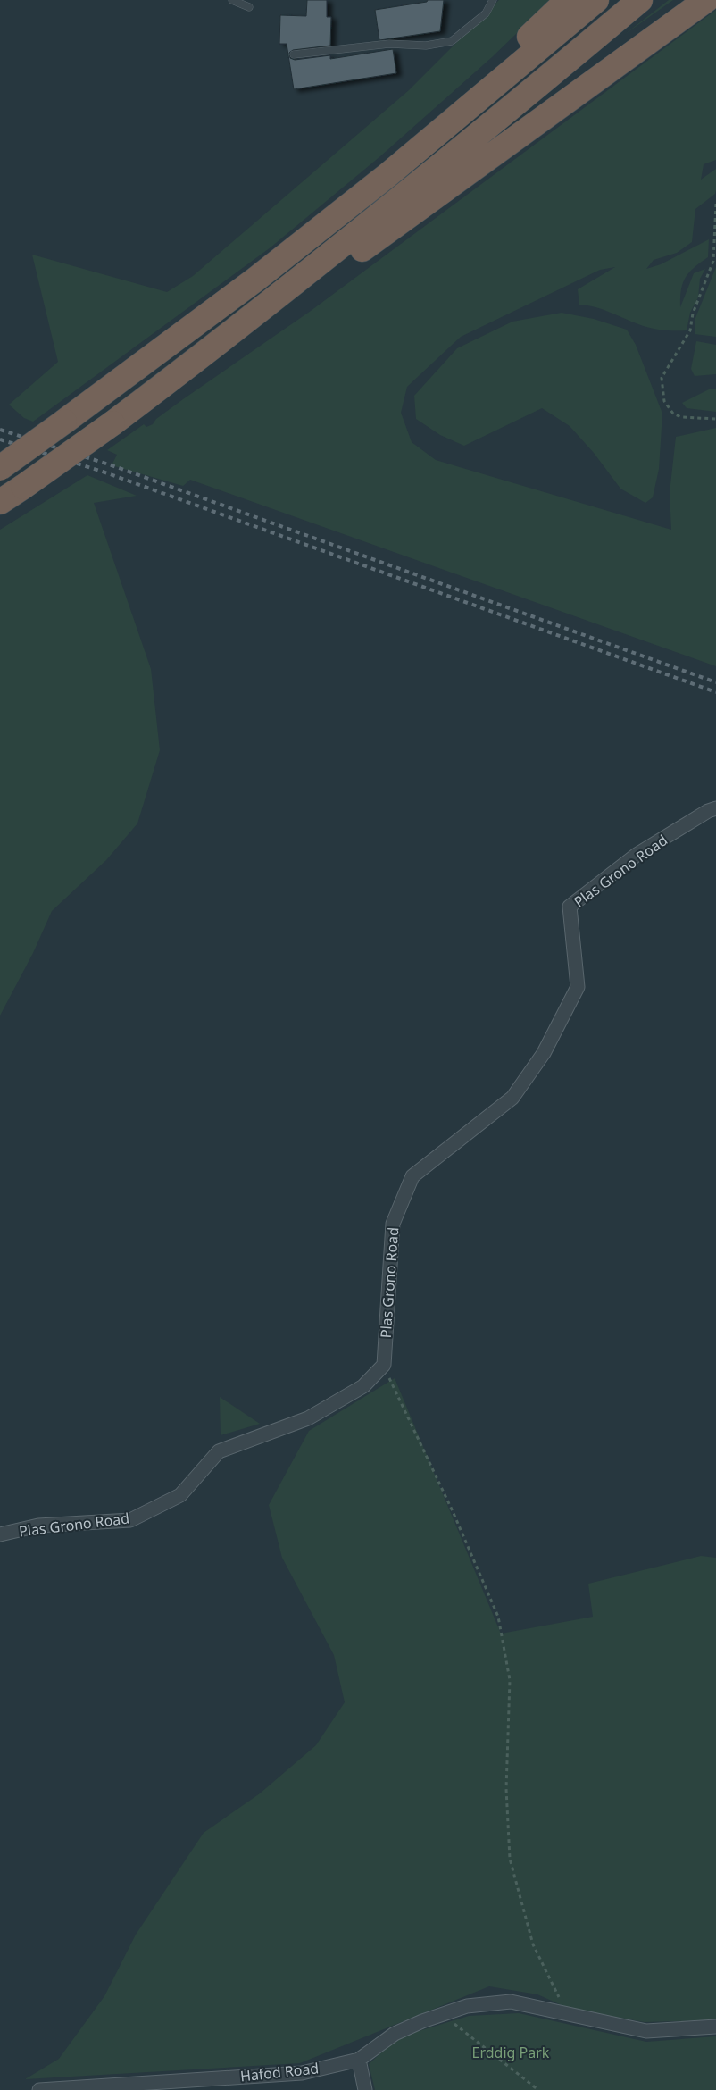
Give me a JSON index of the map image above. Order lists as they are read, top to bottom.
{
  "streets": {
    "street": ["Plas Grono Road", "Hafod Road"]
  },
  "parks": ["Erddig Park"]
}
